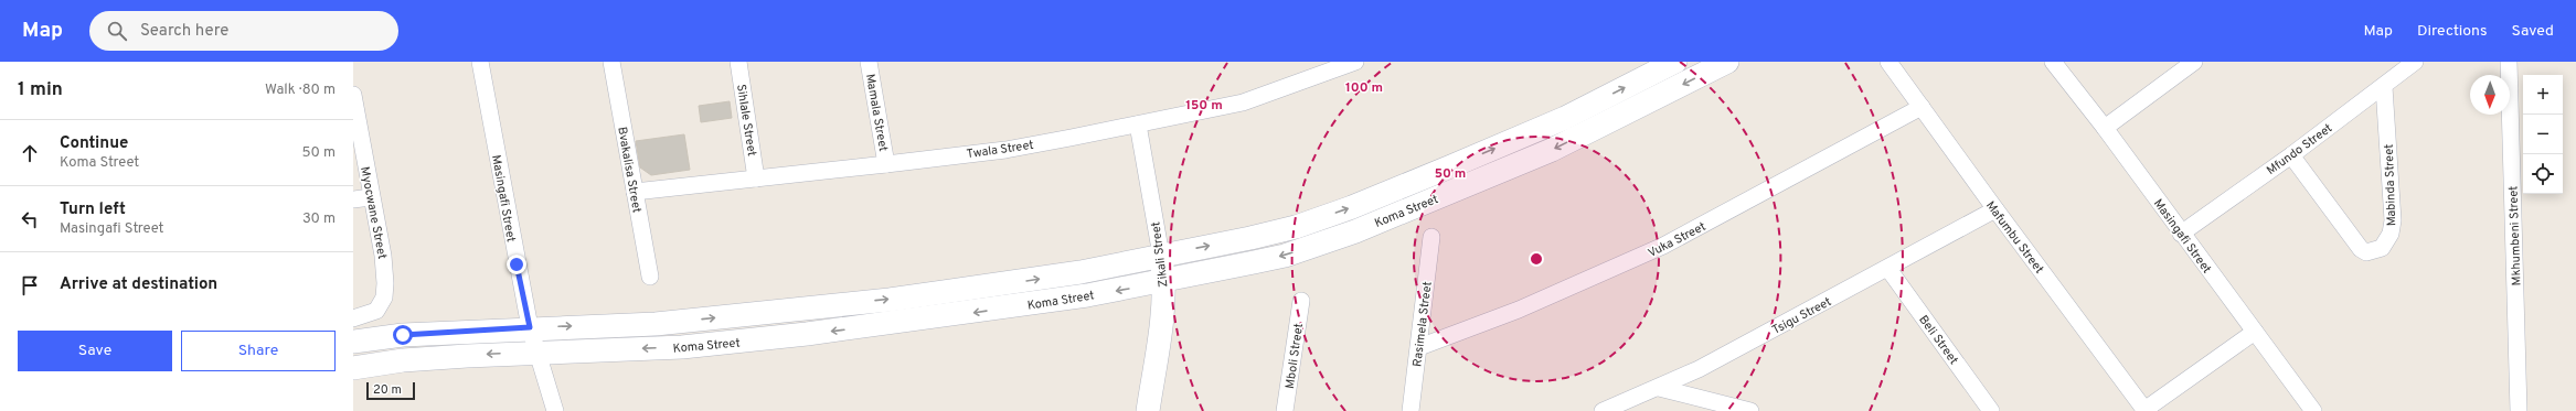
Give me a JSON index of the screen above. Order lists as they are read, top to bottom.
{
  "streets": {
    "main road": ["Koma Street", "Zikali Street"],
    "street": [
      "Mamala Street",
      "Sihlale Street",
      "Twala Street",
      "Mfundo Street",
      "Bvakalisa Street",
      "Mabinda Street",
      "Masingafi Street",
      "Myocwane Street",
      "Mkhumbeni Street",
      "Mafumbu Street",
      "Vuka Street",
      "Tsigu Street",
      "Rasimela Street",
      "Beli Street",
      "Mboli Street"
    ]
  },
  "crossings": [
    ["Mamala Street", "Twala Street"],
    ["Sihlale Street", "Twala Street"],
    ["Twala Street", "Bvakalisa Street"],
    ["Twala Street", "Zikali Street"],
    ["Mfundo Street", "Mabinda Street"],
    ["Mfundo Street", "Masingafi Street"],
    ["Masingafi Street", "Koma Street"],
    ["Koma Street", "Zikali Street"],
    ["Mafumbu Street", "Vuka Street"],
    ["Mafumbu Street", "Tsigu Street"],
    ["Vuka Street", "Rasimela Street"],
    ["Tsigu Street", "Beli Street"]
  ],
  "scale_bar": "20 m",
  "north": "bottom",
  "page": {
    "header": "Map",
    "search": "Search here",
    "nav": ["Map", "Directions", "Saved"],
    "heading": ["1 min", "Walk · 80 m"],
    "map_buttons": ["+", "−"],
    "list": [
      ["Continue", "Koma Street", "50 m"],
      ["Turn left", "Masingafi Street", "30 m"],
      "Arrive at destination"
    ],
    "buttons": ["Save", "Share"],
    "scale": "20 m"
  },
  "rings": ["100 m", "150 m", "50 m"]
}
